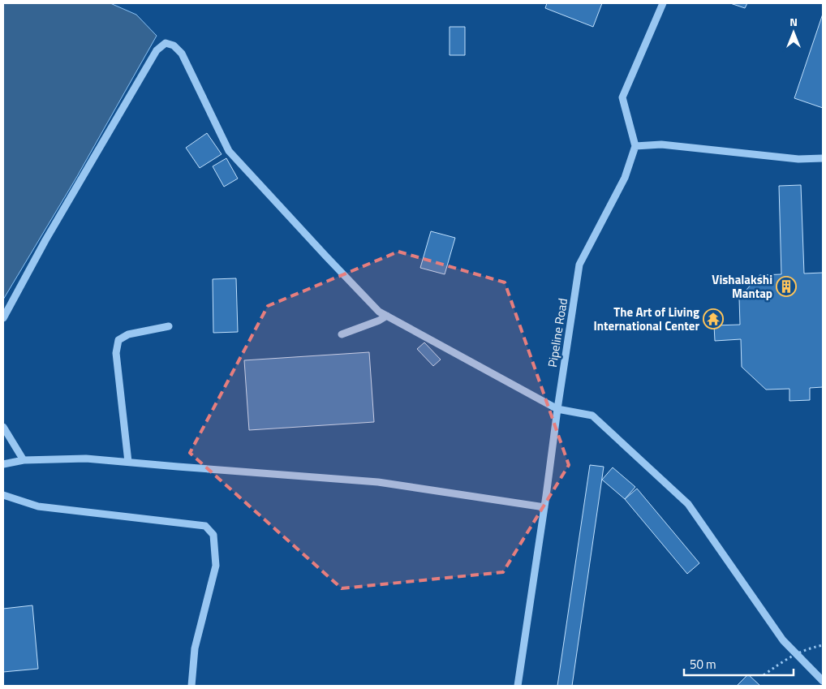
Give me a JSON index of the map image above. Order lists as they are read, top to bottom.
{
  "streets": {
    "street": ["Pipeline Road"]
  },
  "places": {
    "building": ["Vishalakshi Mantap"],
    "temple": ["The Art of Living International Center"]
  },
  "scale_bar": "50 m",
  "north": "top"
}
